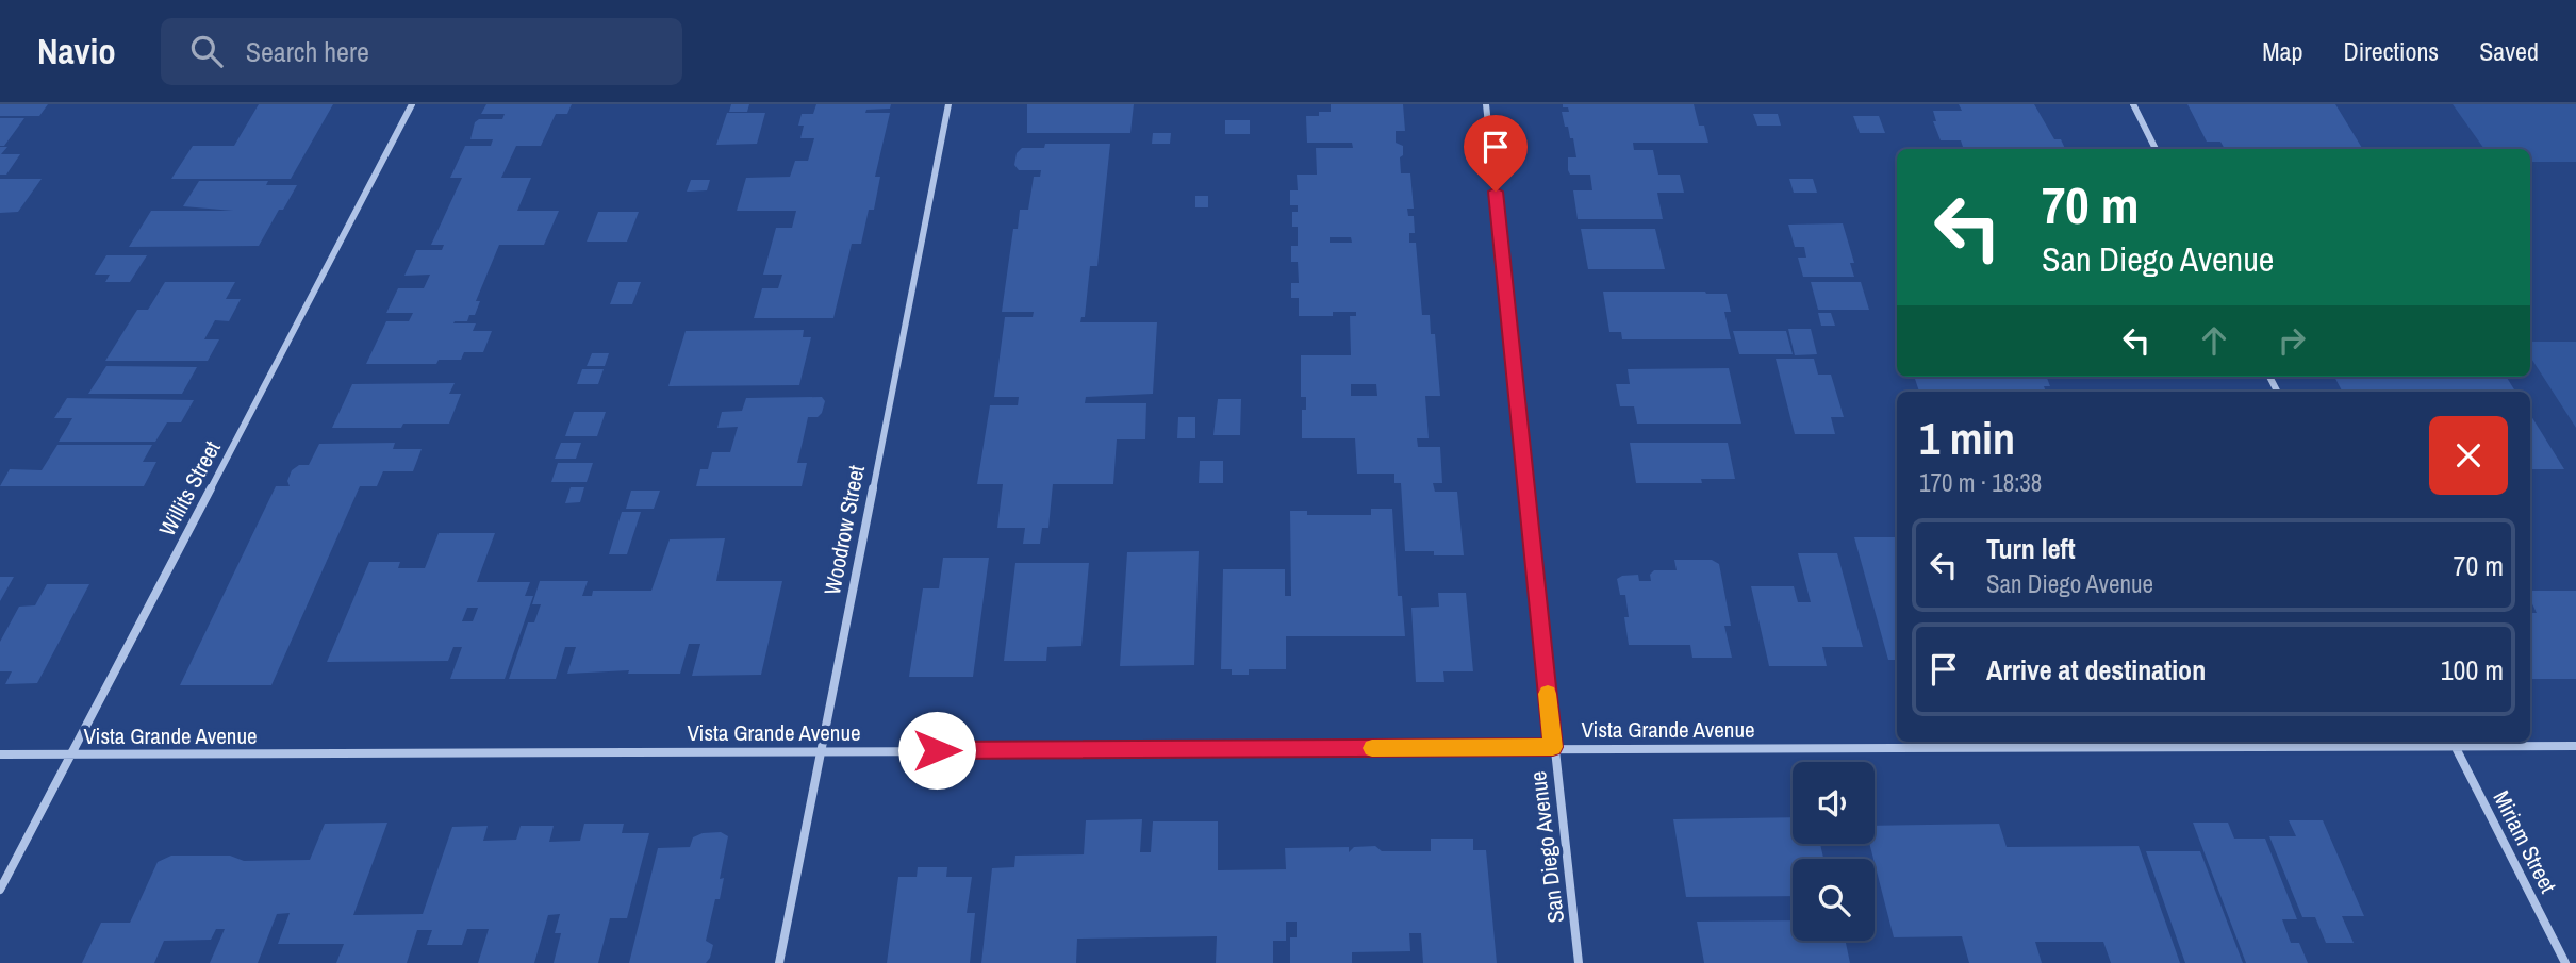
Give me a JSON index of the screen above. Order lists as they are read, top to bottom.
{
  "streets": {
    "street": [
      "Willits Street",
      "Woodrow Street",
      "Vista Grande Avenue",
      "Miriam Street",
      "San Diego Avenue"
    ]
  },
  "crossings": [
    ["Willits Street", "Vista Grande Avenue"],
    ["Woodrow Street", "Vista Grande Avenue"],
    ["Vista Grande Avenue", "Miriam Street"],
    ["Vista Grande Avenue", "San Diego Avenue"]
  ],
  "page": {
    "header": "Navio",
    "search": "Search here",
    "nav": ["Map", "Directions", "Saved"],
    "turn": ["70 m", "San Diego Avenue"],
    "heading": ["1 min", "170 m · 18:38"],
    "list": [
      {
        "name": "Turn left",
        "note": "San Diego Avenue",
        "value": "70 m"
      },
      {
        "name": "Arrive at destination",
        "value": "100 m"
      }
    ]
  }
}
